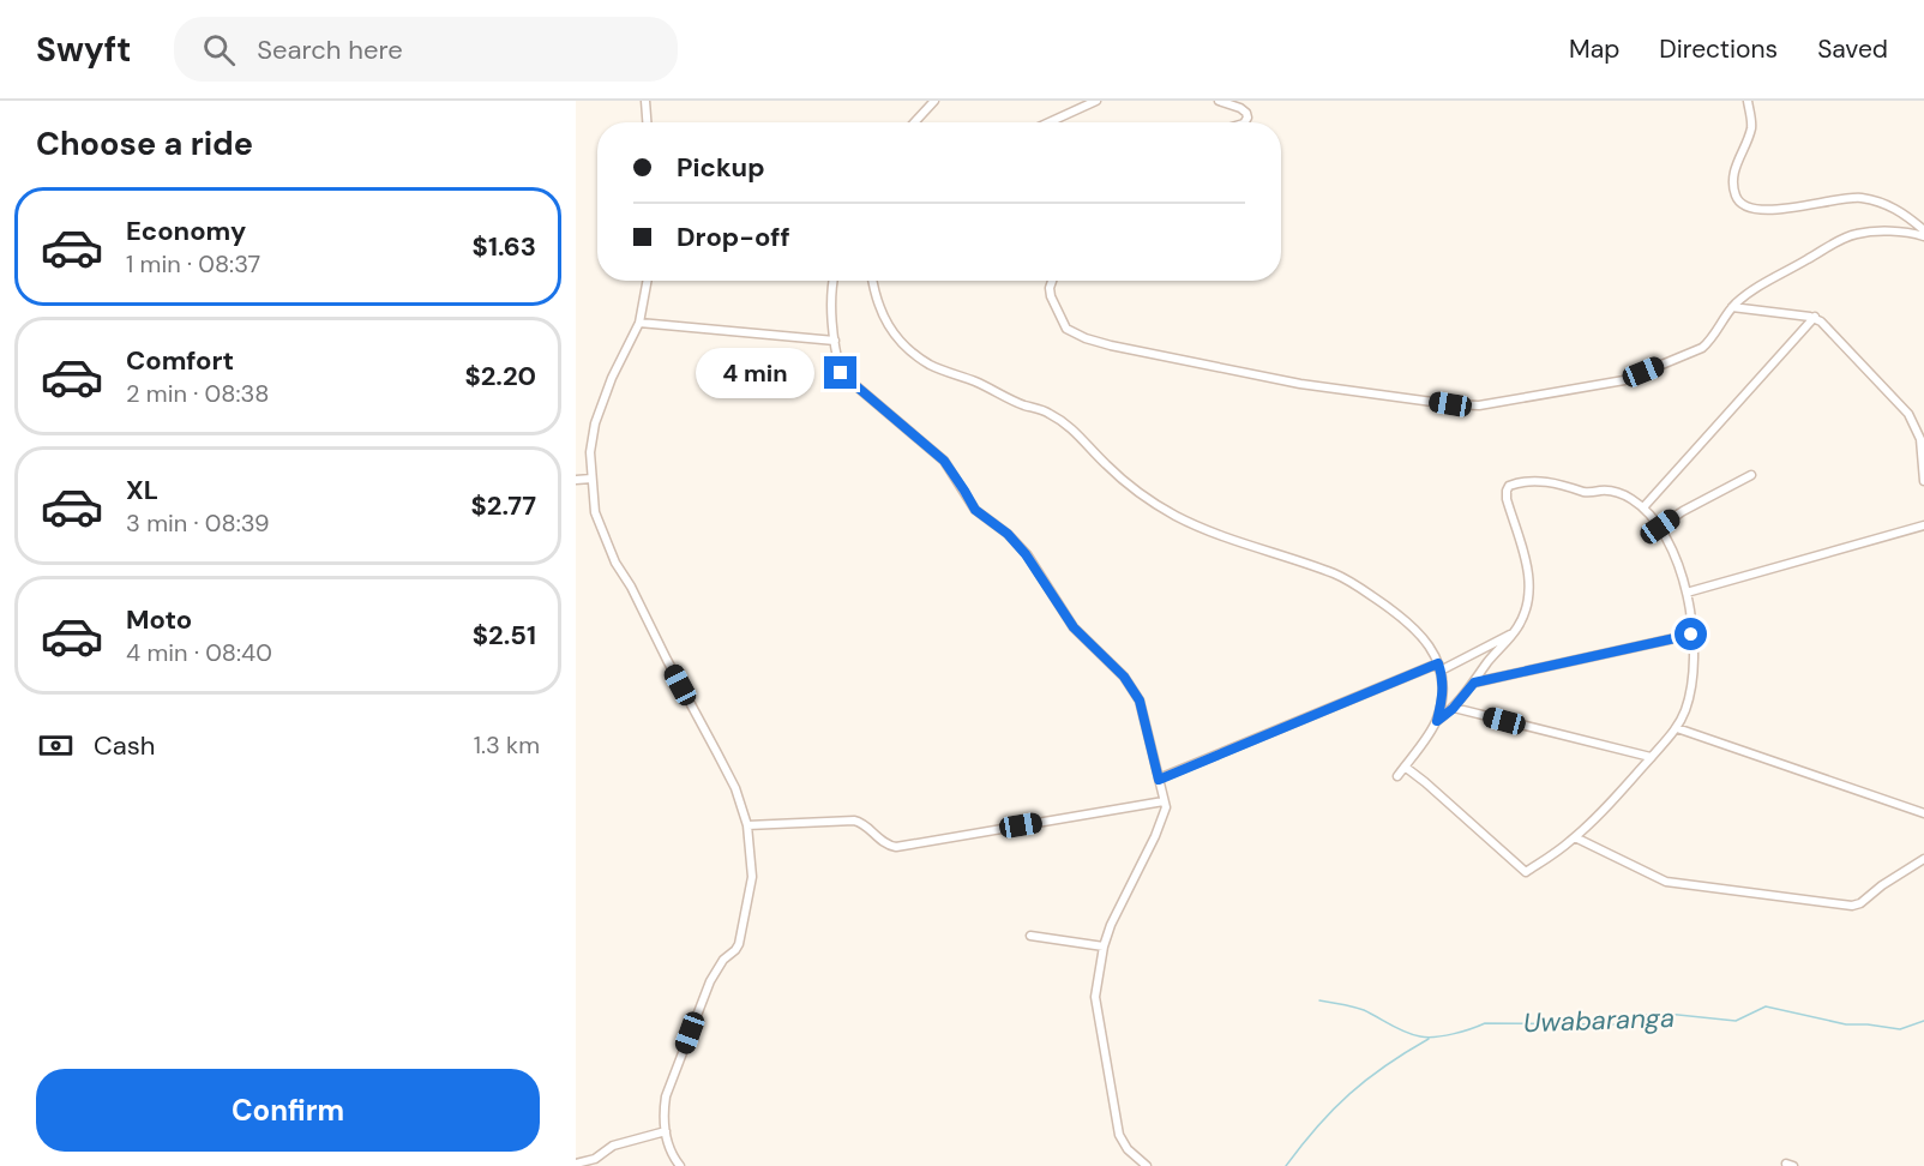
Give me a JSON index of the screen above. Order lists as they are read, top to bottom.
{
  "water": ["Uwabaranga"],
  "page": {
    "header": "Swyft",
    "search": "Search here",
    "nav": ["Map", "Directions", "Saved"],
    "heading": "Choose a ride",
    "banner": ["Pickup", "Drop-off"],
    "list": [
      {
        "name": "Economy",
        "note": "1 min · 08:37",
        "value": "$1.63"
      },
      {
        "name": "Comfort",
        "note": "2 min · 08:38",
        "value": "$2.20"
      },
      {
        "name": "XL",
        "note": "3 min · 08:39",
        "value": "$2.77"
      },
      {
        "name": "Moto",
        "note": "4 min · 08:40",
        "value": "$2.51"
      }
    ],
    "bubble": "4 min",
    "pay": ["Cash", "1.3 km"],
    "buttons": "Confirm"
  }
}
